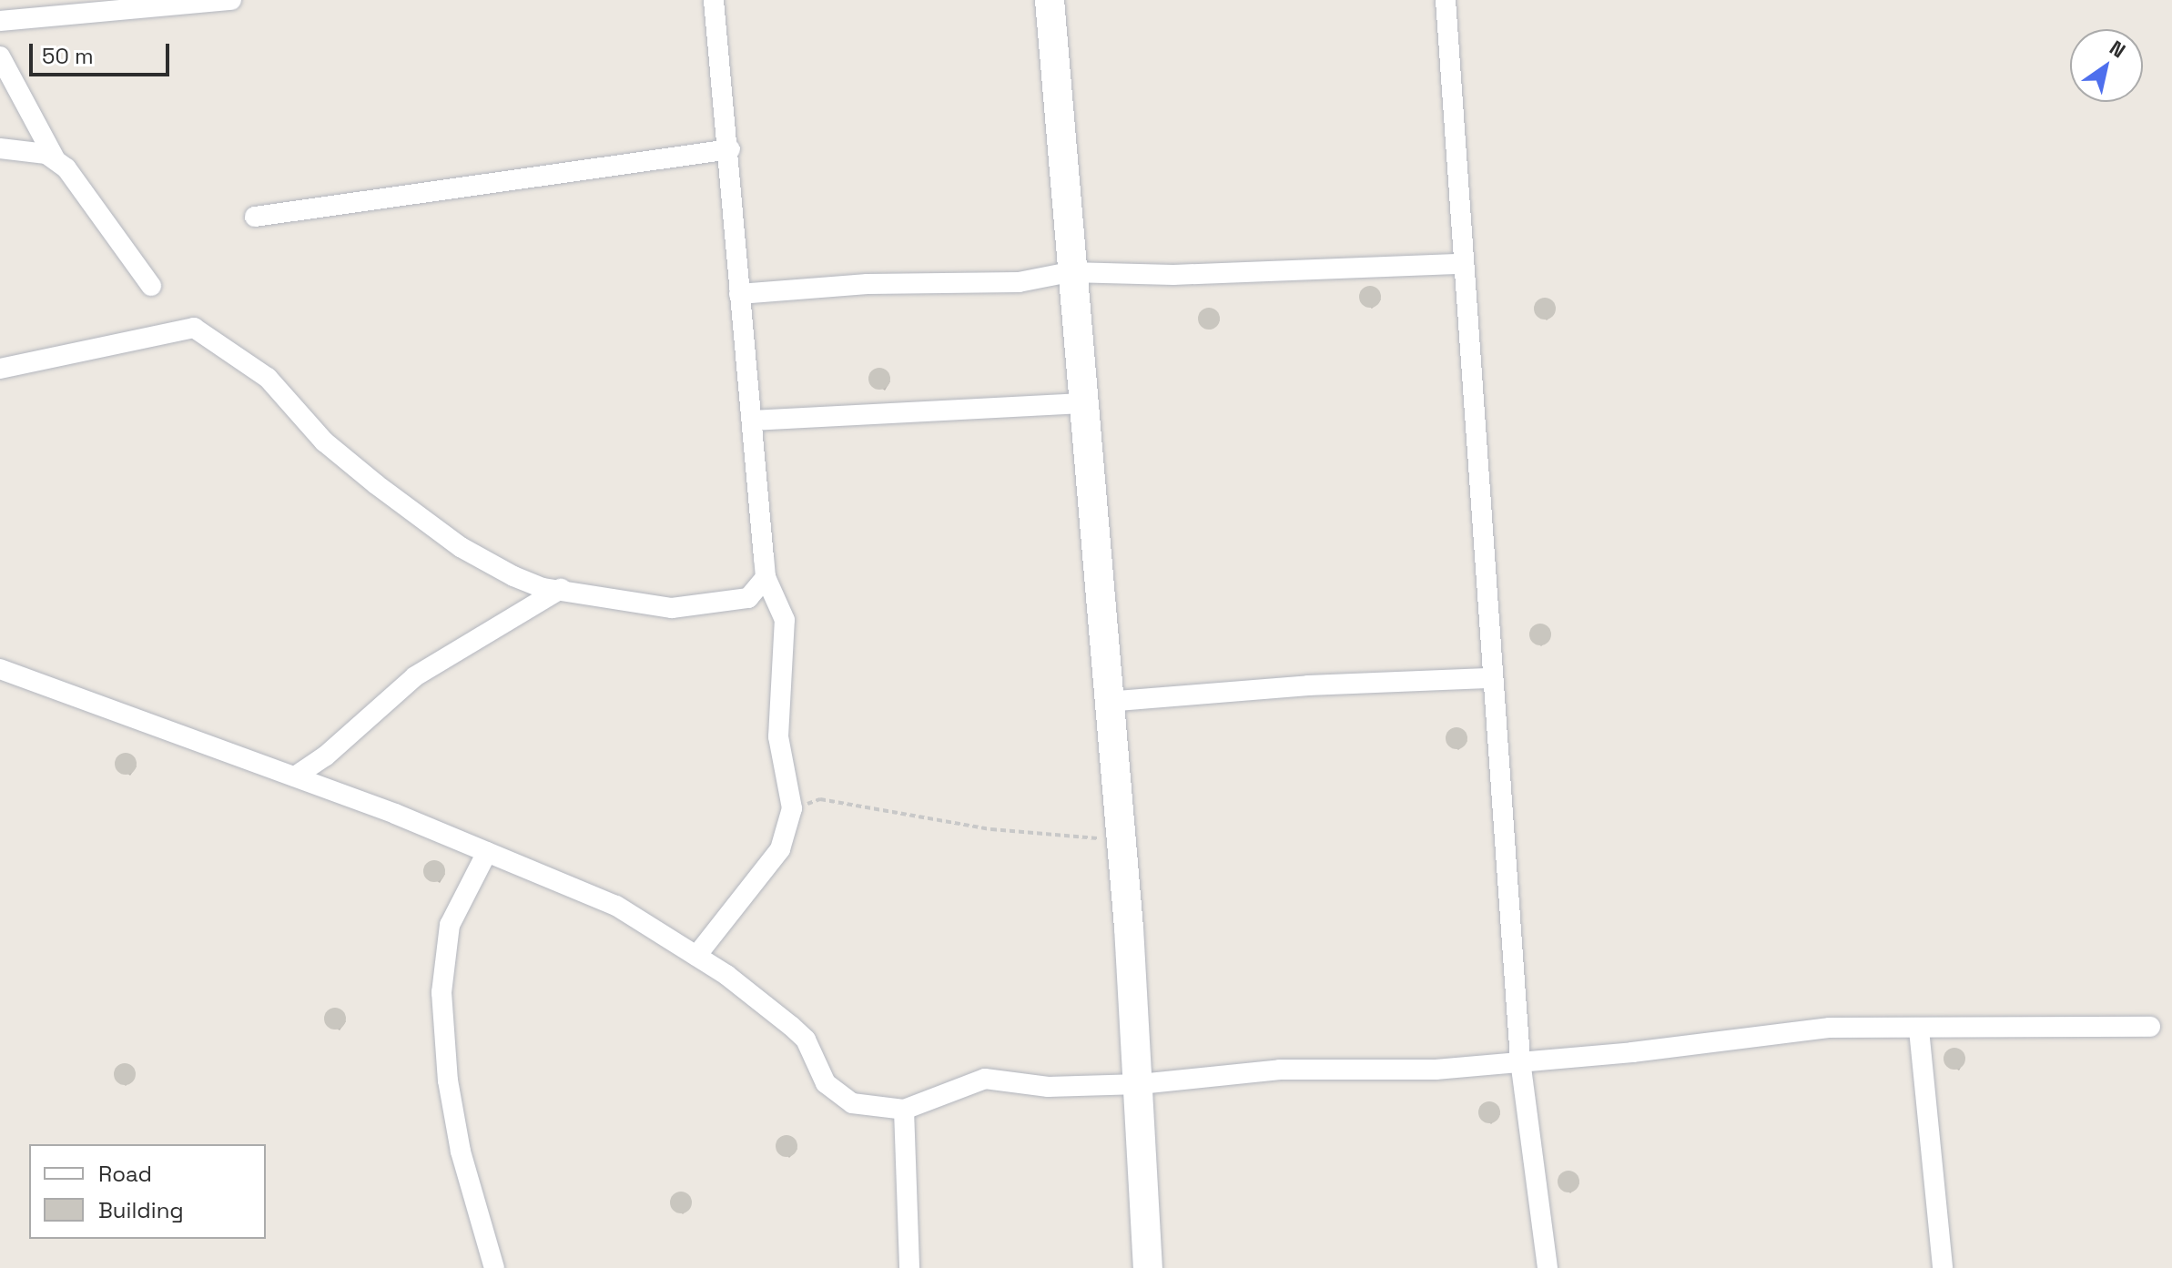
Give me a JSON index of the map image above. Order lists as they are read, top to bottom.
{
  "legend": ["Road", "Building"],
  "scale_bar": "50 m",
  "north": "top right"
}
